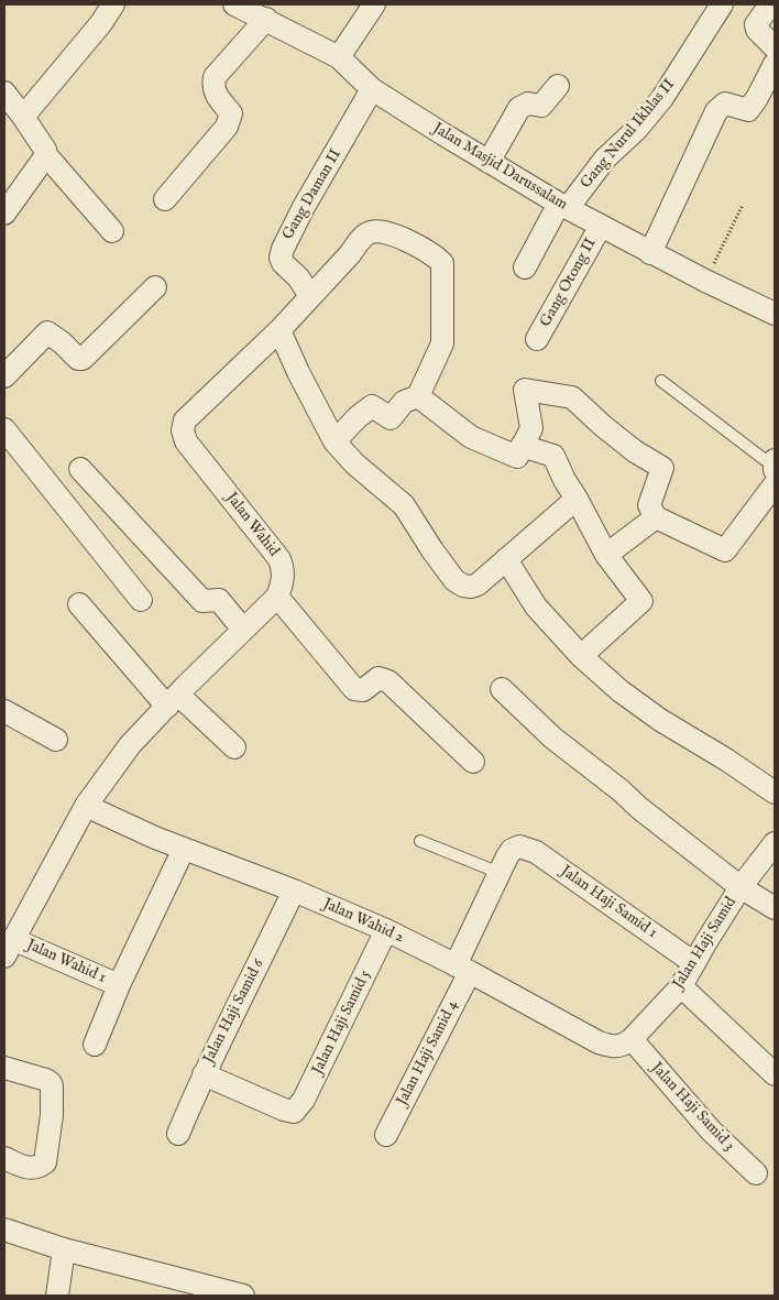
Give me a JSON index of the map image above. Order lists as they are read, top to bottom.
{
  "streets": {
    "street": [
      "Gang Nurul Ikhlas II",
      "Jalan Masjid Darussalam",
      "Gang Daman II",
      "Gang Otong II",
      "Jalan Wahid",
      "Jalan Haji Samid 1",
      "Jalan Wahid 2",
      "Jalan Haji Samid",
      "Jalan Wahid 1",
      "Jalan Haji Samid 6",
      "Jalan Haji Samid 5",
      "Jalan Haji Samid 4",
      "Jalan Haji Samid 3"
    ]
  },
  "crossings": [
    ["Gang Nurul Ikhlas II", "Jalan Masjid Darussalam"],
    ["Jalan Masjid Darussalam", "Gang Daman II"],
    ["Jalan Masjid Darussalam", "Gang Otong II"],
    ["Gang Daman II", "Jalan Wahid"],
    ["Jalan Haji Samid 1", "Jalan Haji Samid"],
    ["Jalan Haji Samid 1", "Jalan Haji Samid 4"],
    ["Jalan Wahid 2", "Jalan Haji Samid"],
    ["Jalan Wahid 2", "Jalan Haji Samid 6"],
    ["Jalan Wahid 2", "Jalan Haji Samid 5"],
    ["Jalan Wahid 2", "Jalan Haji Samid 4"],
    ["Jalan Wahid 2", "Jalan Haji Samid 3"],
    ["Jalan Haji Samid", "Jalan Haji Samid 3"],
    ["Jalan Haji Samid 6", "Jalan Haji Samid 5"]
  ]
}
